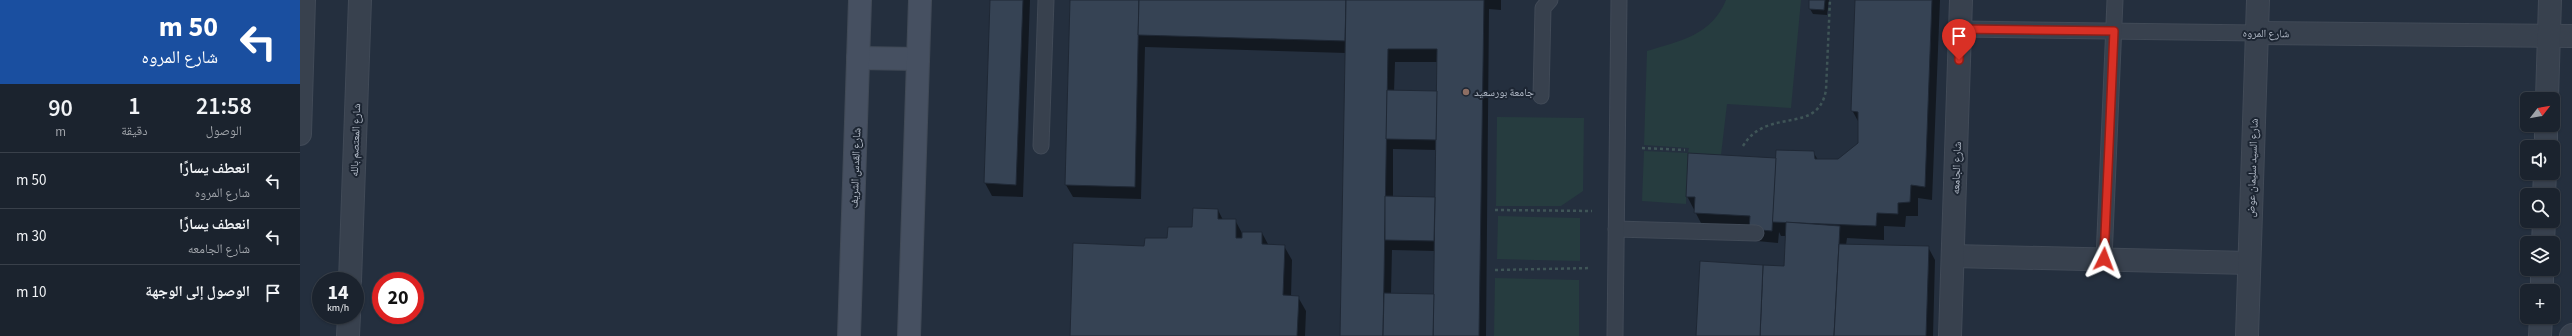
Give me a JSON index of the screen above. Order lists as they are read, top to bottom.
{
  "streets": {
    "main road": ["شارع القدس الشريف"],
    "street": [
      "شارع المروه",
      "شارع المعتصم بالله",
      "شارع الجامعه",
      "شارع السيد سليمان عوض"
    ]
  },
  "crossings": [
    ["شارع المروه", "شارع الجامعه"],
    ["شارع المروه", "شارع السيد سليمان عوض"]
  ],
  "places": ["جامعة بورسعيد"],
  "north": "top right",
  "page": {
    "turn": ["50 m", "شارع المروه"],
    "eta": [
      "21:58",
      "الوصول",
      "1",
      "دقيقة",
      "90",
      "m"
    ],
    "map_buttons": "+",
    "list": [
      {
        "name": "انعطف يسارًا",
        "note": "شارع المروه",
        "value": "50 m"
      },
      {
        "name": "انعطف يسارًا",
        "note": "شارع الجامعه",
        "value": "30 m"
      },
      {
        "name": "الوصول إلى الوجهة",
        "value": "10 m"
      }
    ],
    "speed": "14 km/h",
    "limit": "20"
  }
}
